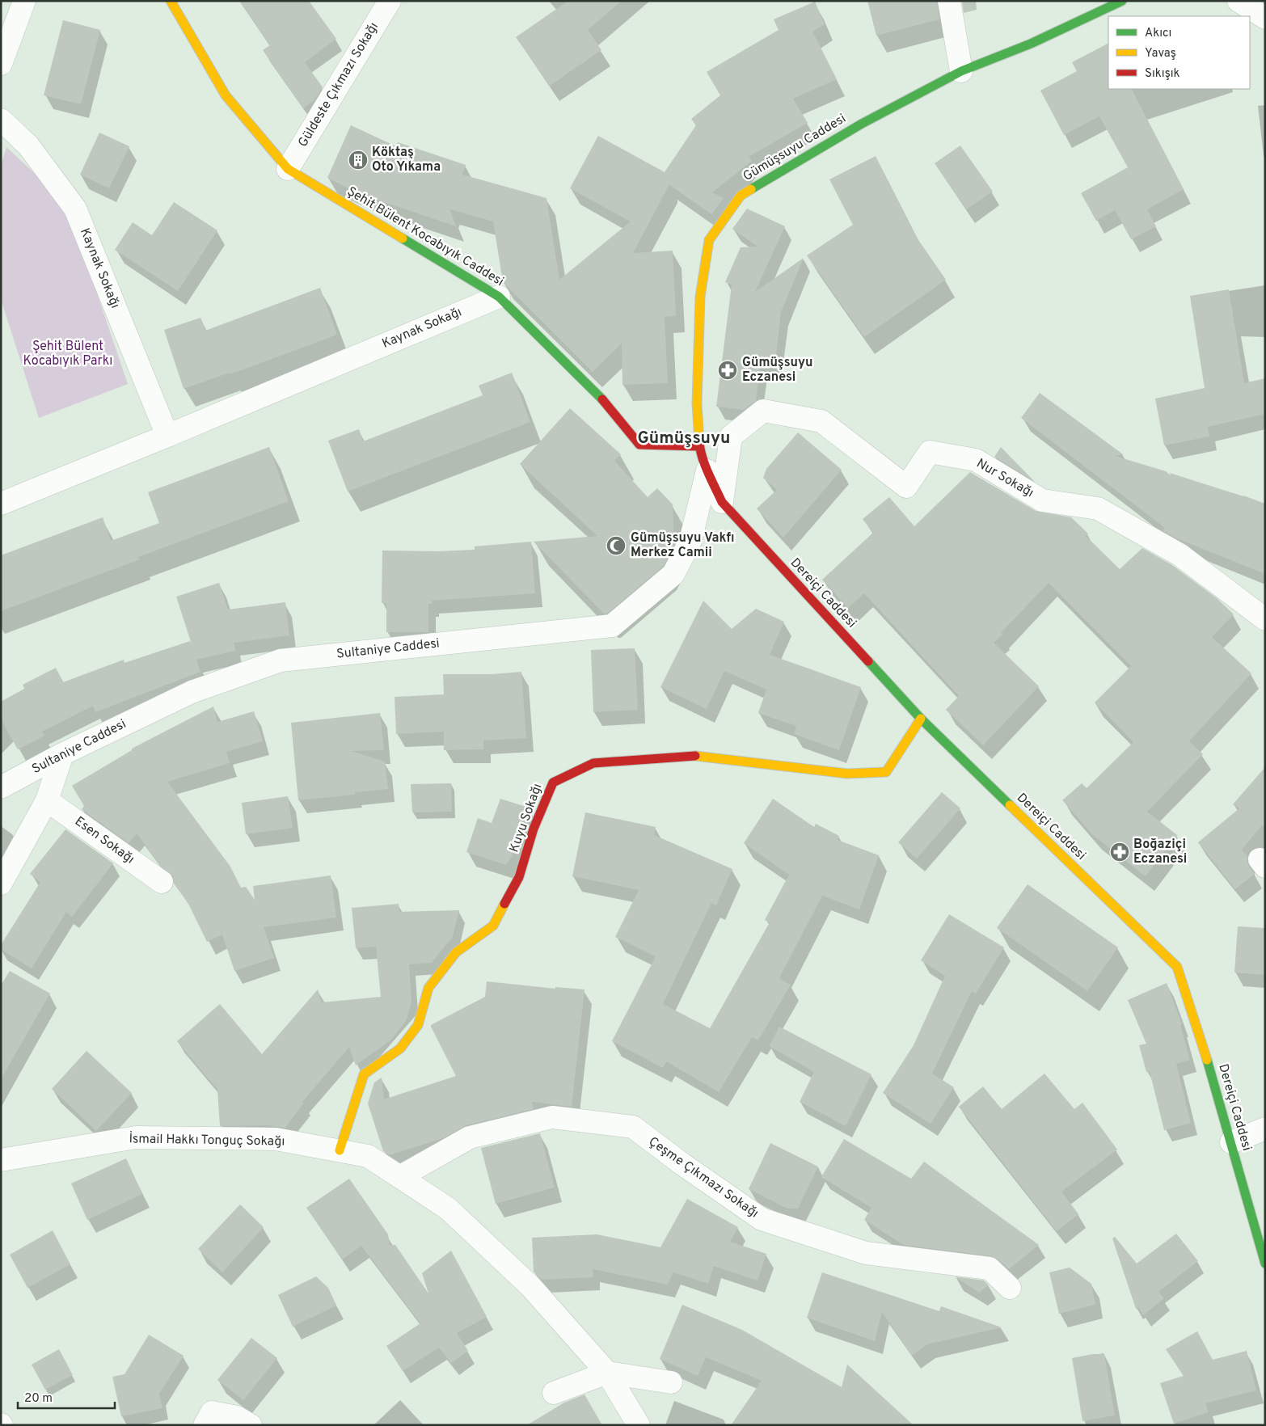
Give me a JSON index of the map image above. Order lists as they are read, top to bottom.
{
  "streets": {
    "street": [
      "Güldeste Çıkmazı Sokağı",
      "Gümüşsuyu Caddesi",
      "Şehit Bülent Kocabıyık Caddesi",
      "Kaynak Sokağı",
      "Nur Sokağı",
      "Dereiçi Caddesi",
      "Sultaniye Caddesi",
      "Kuyu Sokağı",
      "Esen Sokağı",
      "İsmail Hakkı Tonguç Sokağı",
      "Çeşme Çıkmazı Sokağı"
    ]
  },
  "crossings": [
    ["Güldeste Çıkmazı Sokağı", "Şehit Bülent Kocabıyık Caddesi"],
    ["Gümüşsuyu Caddesi", "Şehit Bülent Kocabıyık Caddesi"],
    ["Gümüşsuyu Caddesi", "Dereiçi Caddesi"],
    ["Gümüşsuyu Caddesi", "Sultaniye Caddesi"],
    ["Şehit Bülent Kocabıyık Caddesi", "Kaynak Sokağı"],
    ["Nur Sokağı", "Dereiçi Caddesi"],
    ["Dereiçi Caddesi", "Sultaniye Caddesi"],
    ["Dereiçi Caddesi", "Kuyu Sokağı"],
    ["Kuyu Sokağı", "İsmail Hakkı Tonguç Sokağı"],
    ["İsmail Hakkı Tonguç Sokağı", "Çeşme Çıkmazı Sokağı"]
  ],
  "districts": ["Gümüşsuyu"],
  "parks": ["Şehit Bülent Kocabıyık Parkı"],
  "places": {
    "building": ["Köktaş Oto Yıkama"],
    "pharmacy": ["Gümüşsuyu Eczanesi", "Boğaziçi Eczanesi"],
    "mosque": ["Gümüşsuyu Vakfı Merkez Camii"]
  },
  "legend": ["Akıcı", "Yavaş", "Sıkışık"],
  "scale_bar": "20 m"
}
